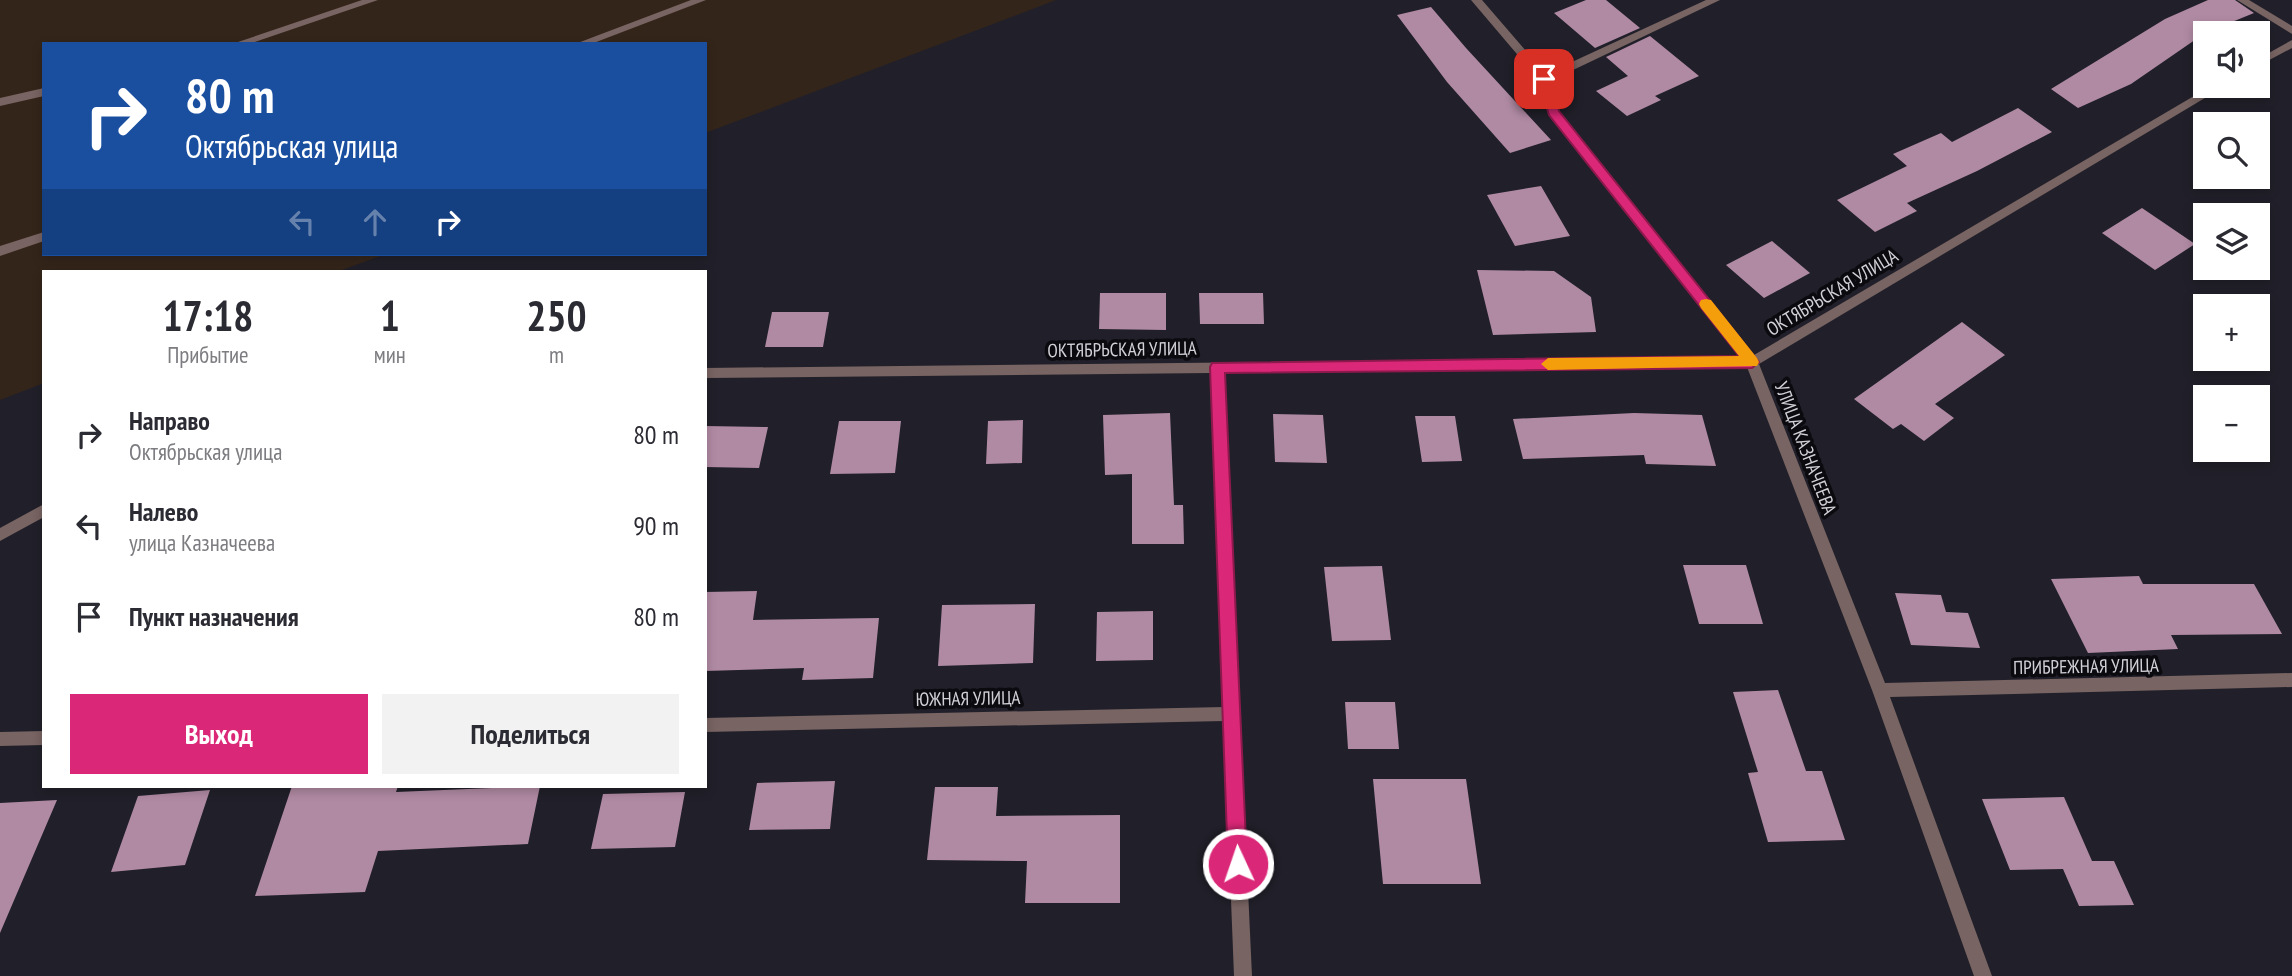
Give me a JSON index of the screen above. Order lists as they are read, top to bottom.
{
  "streets": {
    "street": [
      "ОКТЯБРЬСКАЯ УЛИЦА",
      "УЛИЦА КАЗНАЧЕЕВА",
      "ПРИБРЕЖНАЯ УЛИЦА",
      "ЮЖНАЯ УЛИЦА"
    ]
  },
  "crossings": [
    ["ОКТЯБРЬСКАЯ УЛИЦА", "УЛИЦА КАЗНАЧЕЕВА"],
    ["УЛИЦА КАЗНАЧЕЕВА", "ПРИБРЕЖНАЯ УЛИЦА"]
  ],
  "page": {
    "map_buttons": ["+", "−"],
    "turn": ["80 m", "Октябрьская улица"],
    "eta": [
      "17:18",
      "Прибытие",
      "1",
      "мин",
      "250",
      "m"
    ],
    "list": [
      {
        "name": "Направо",
        "note": "Октябрьская улица",
        "value": "80 m"
      },
      {
        "name": "Налево",
        "note": "улица Казначеева",
        "value": "90 m"
      },
      {
        "name": "Пункт назначения",
        "value": "80 m"
      }
    ],
    "buttons": ["Выход", "Поделиться"]
  }
}
